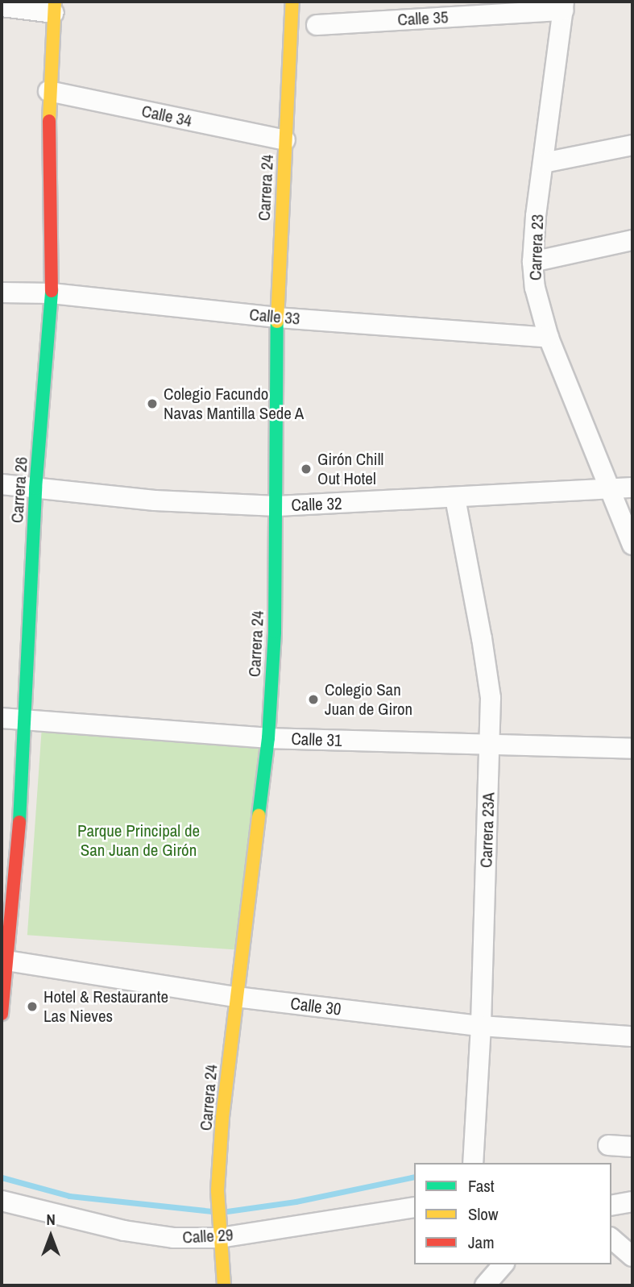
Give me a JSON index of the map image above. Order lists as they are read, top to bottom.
{
  "streets": {
    "street": [
      "Calle 35",
      "Calle 34",
      "Carrera 24",
      "Carrera 23",
      "Calle 33",
      "Carrera 26",
      "Calle 32",
      "Calle 31",
      "Carrera 23A",
      "Calle 30",
      "Calle 29"
    ]
  },
  "crossings": [
    ["Calle 35", "Carrera 23"],
    ["Calle 34", "Carrera 24"],
    ["Calle 34", "Carrera 26"],
    ["Carrera 24", "Calle 33"],
    ["Carrera 24", "Calle 32"],
    ["Carrera 24", "Calle 31"],
    ["Carrera 24", "Calle 30"],
    ["Carrera 24", "Calle 29"],
    ["Carrera 23", "Calle 33"],
    ["Carrera 23", "Calle 32"],
    ["Calle 33", "Carrera 26"],
    ["Carrera 26", "Calle 32"],
    ["Carrera 26", "Calle 31"],
    ["Carrera 26", "Calle 30"],
    ["Calle 32", "Carrera 23A"],
    ["Calle 31", "Carrera 23A"],
    ["Carrera 23A", "Calle 30"]
  ],
  "parks": ["Parque Principal de San Juan de Girón"],
  "places": [
    "Colegio Facundo Navas Mantilla Sede A",
    "Girón Chill Out Hotel",
    "Colegio San Juan de Giron",
    "Hotel & Restaurante Las Nieves"
  ],
  "legend": ["Fast", "Slow", "Jam"],
  "north": "top"
}
